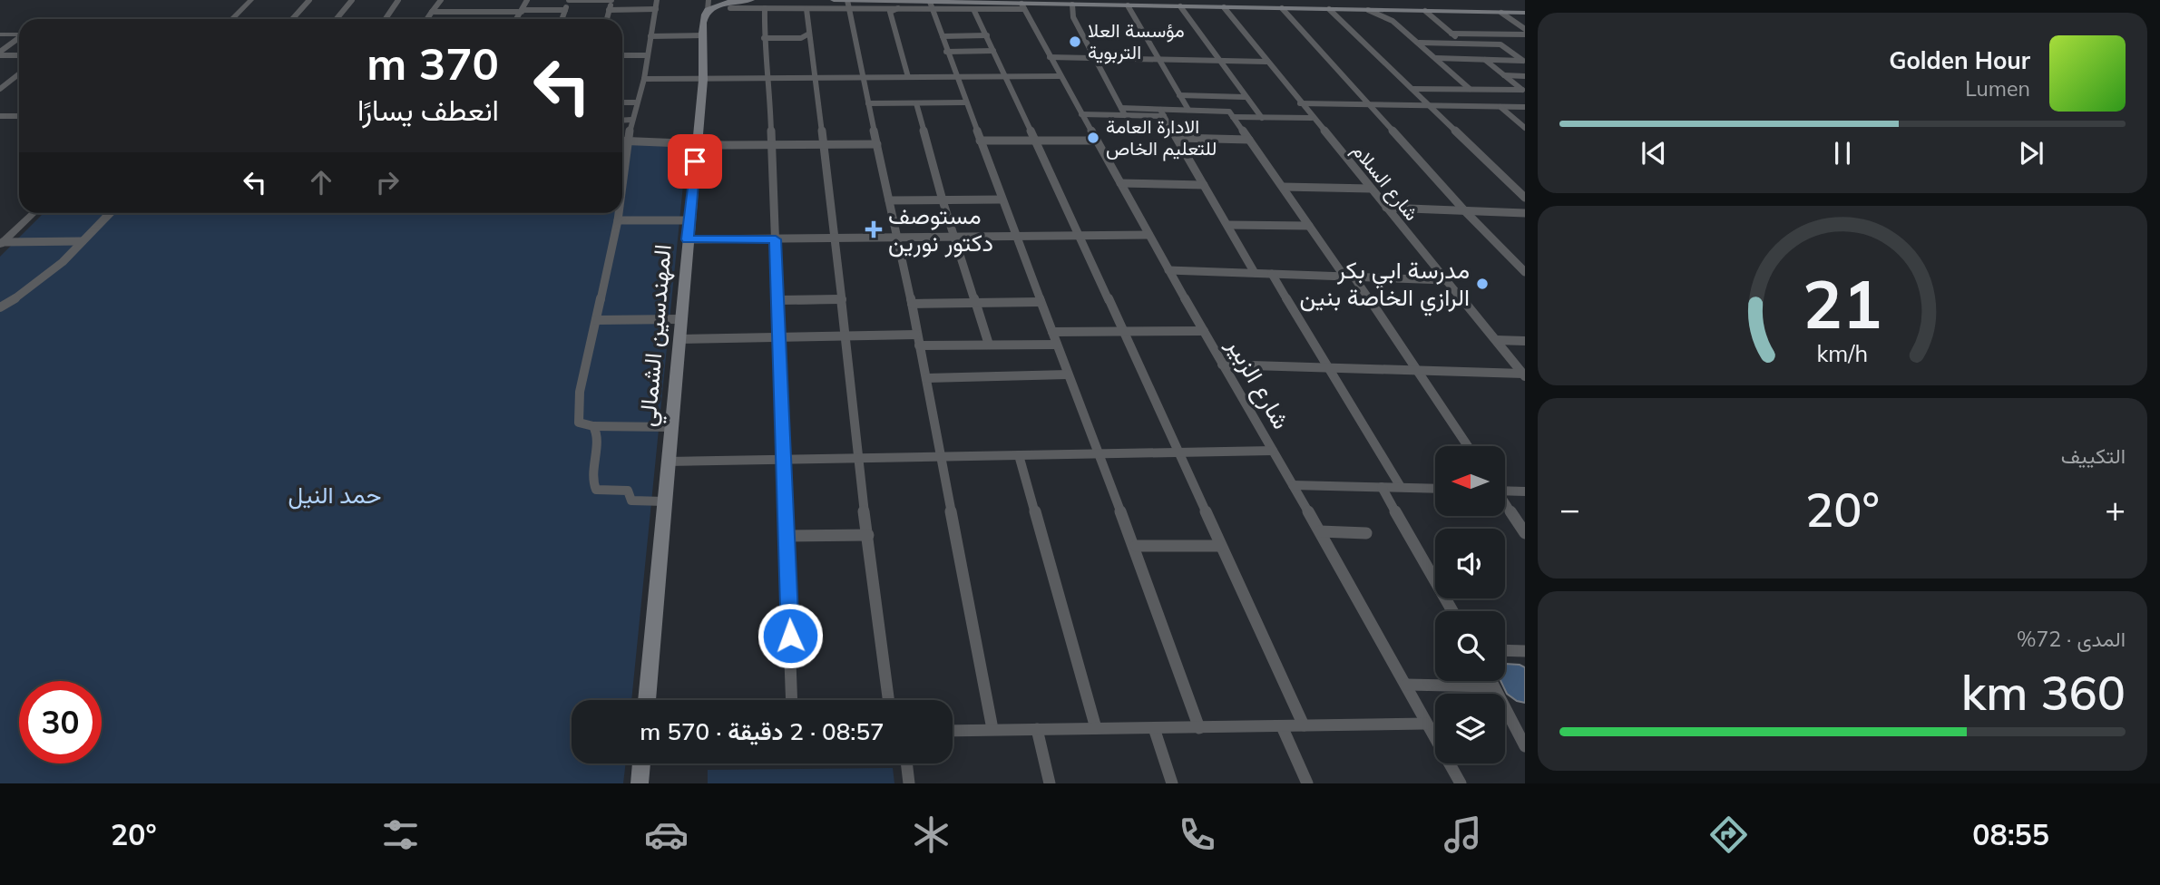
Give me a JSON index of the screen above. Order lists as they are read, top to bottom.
{
  "streets": {
    "main road": ["المهندسين الشمالي"],
    "street": ["شارع السلام", "شارع الزبير"]
  },
  "parks": ["حمد النيل"],
  "places": {
    "other": ["مؤسسة العلا التربوية", "الادارة العامة للتعليم الخاص", "مدرسة ابي بكر الرازي الخاصة بنين"],
    "health": ["مستوصف دكتور نورين"]
  },
  "north": "left",
  "page": {
    "turn": ["370 m", "انعطف يسارًا"],
    "song": ["Golden Hour", "Lumen"],
    "tile": [
      "التكييف",
      ["المدى · 72%", "360 km"]
    ],
    "heat": ["−", "20°", "+"],
    "limit": "30",
    "trip": "08:57 · 2 دقيقة · 570 m",
    "tabs": ["08:55", "20°"],
    "gauge": ["21", "km/h"]
  }
}
